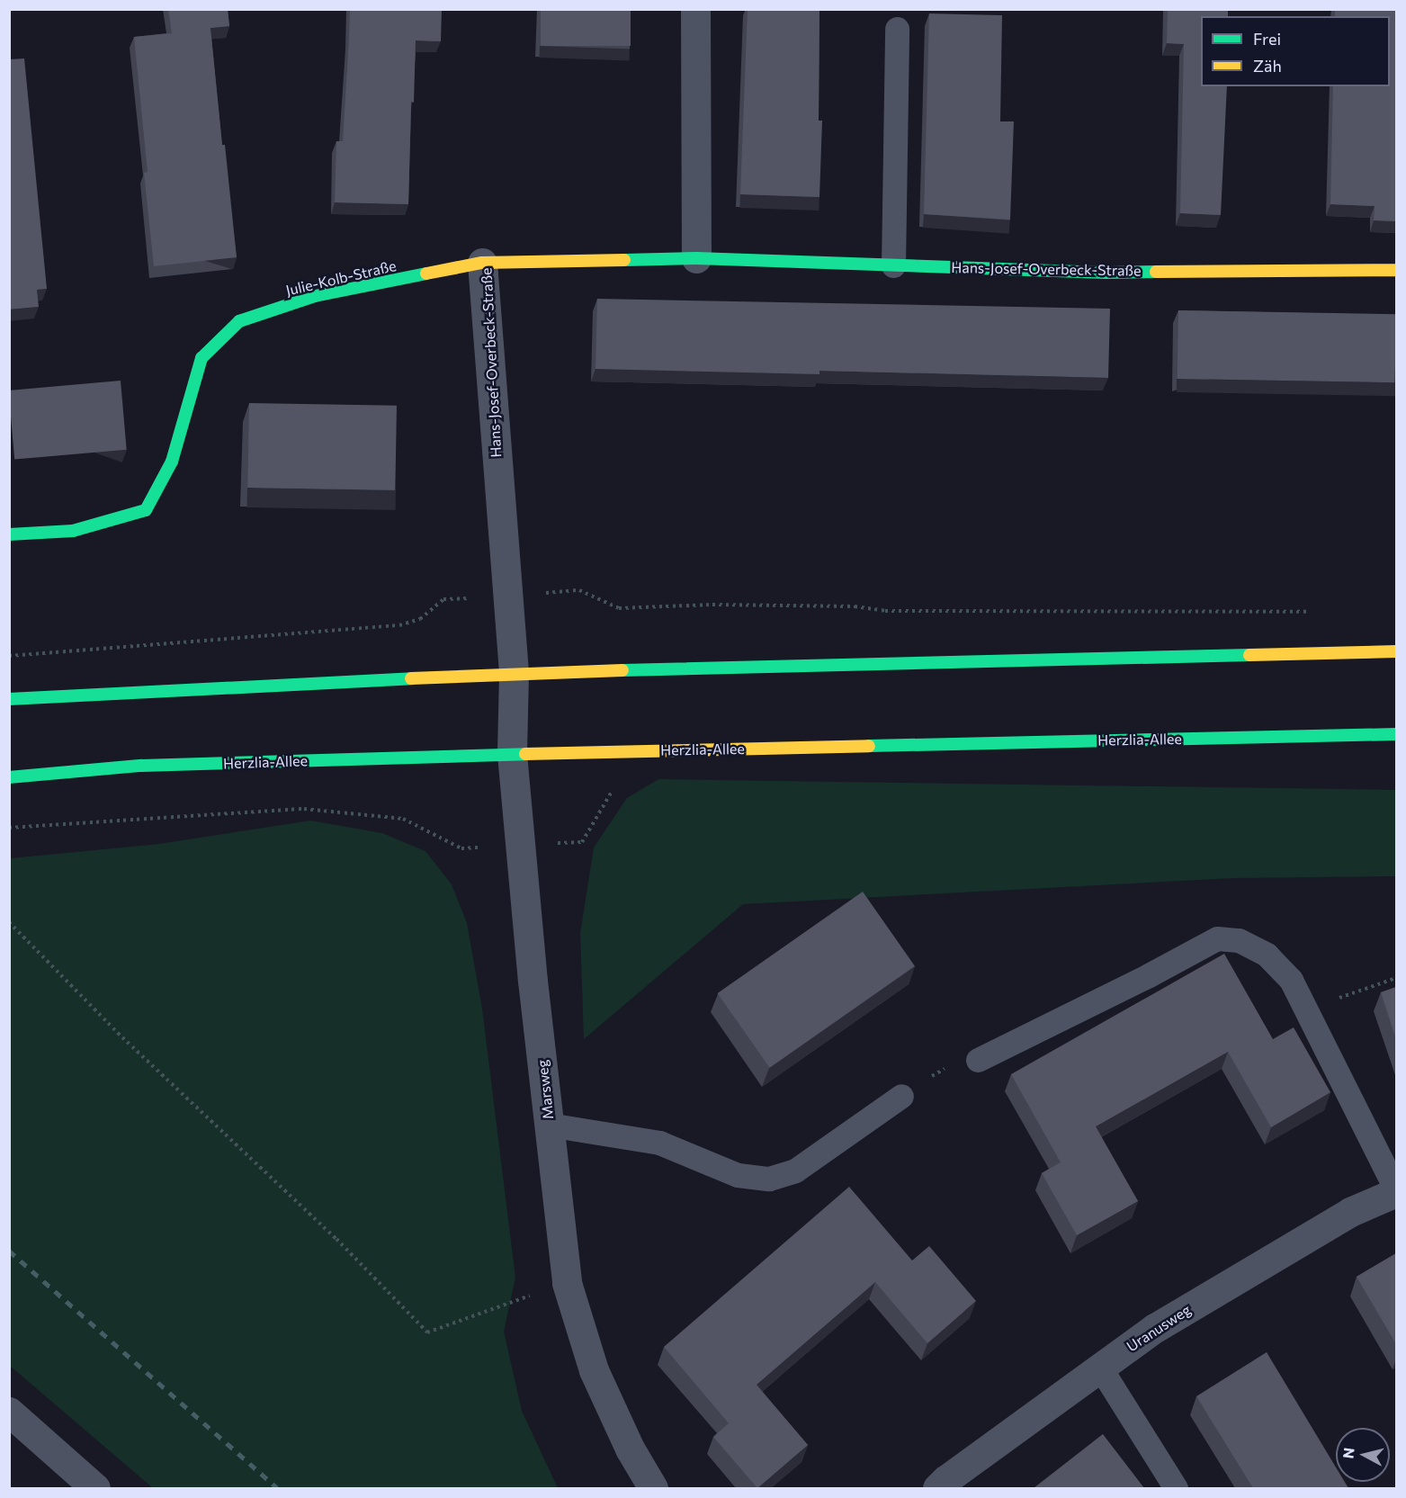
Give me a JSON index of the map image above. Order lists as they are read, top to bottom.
{
  "streets": {
    "main road": ["Hans-Josef-Overbeck-Straße", "Julie-Kolb-Straße", "Herzlia-Allee"],
    "street": ["Marsweg", "Uranusweg"]
  },
  "crossings": [
    ["Hans-Josef-Overbeck-Straße", "Julie-Kolb-Straße"],
    ["Hans-Josef-Overbeck-Straße", "Marsweg"],
    ["Herzlia-Allee", "Marsweg"]
  ],
  "legend": ["Frei", "Zäh"],
  "north": "left"
}
